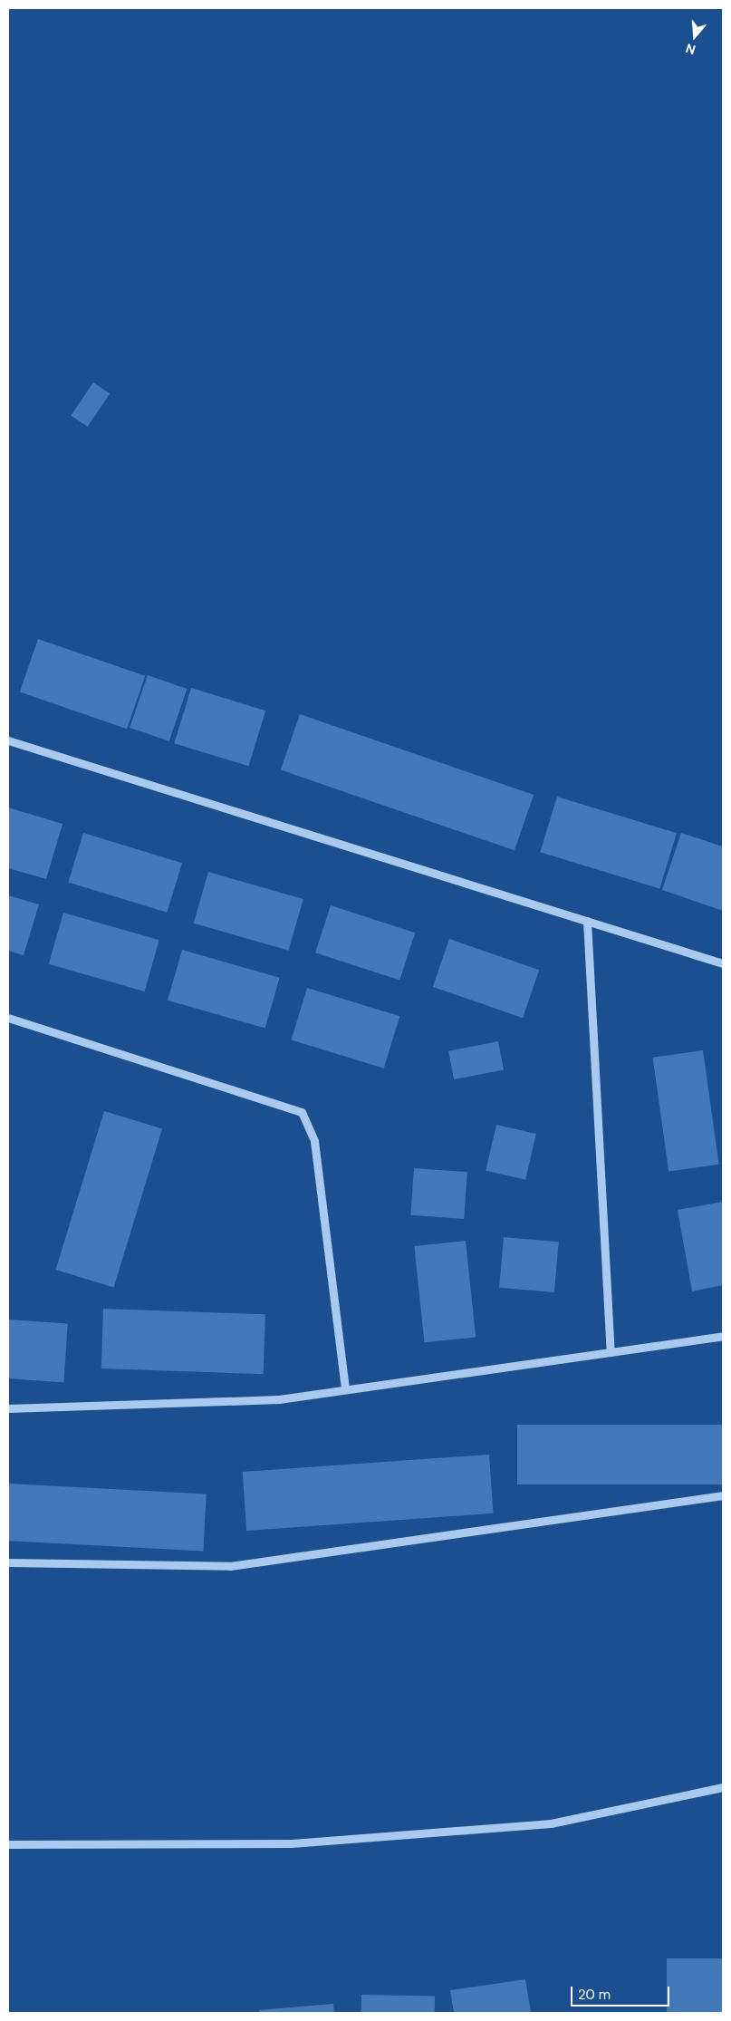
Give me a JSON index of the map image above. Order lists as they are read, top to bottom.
{
  "scale_bar": "20 m",
  "north": "bottom"
}
